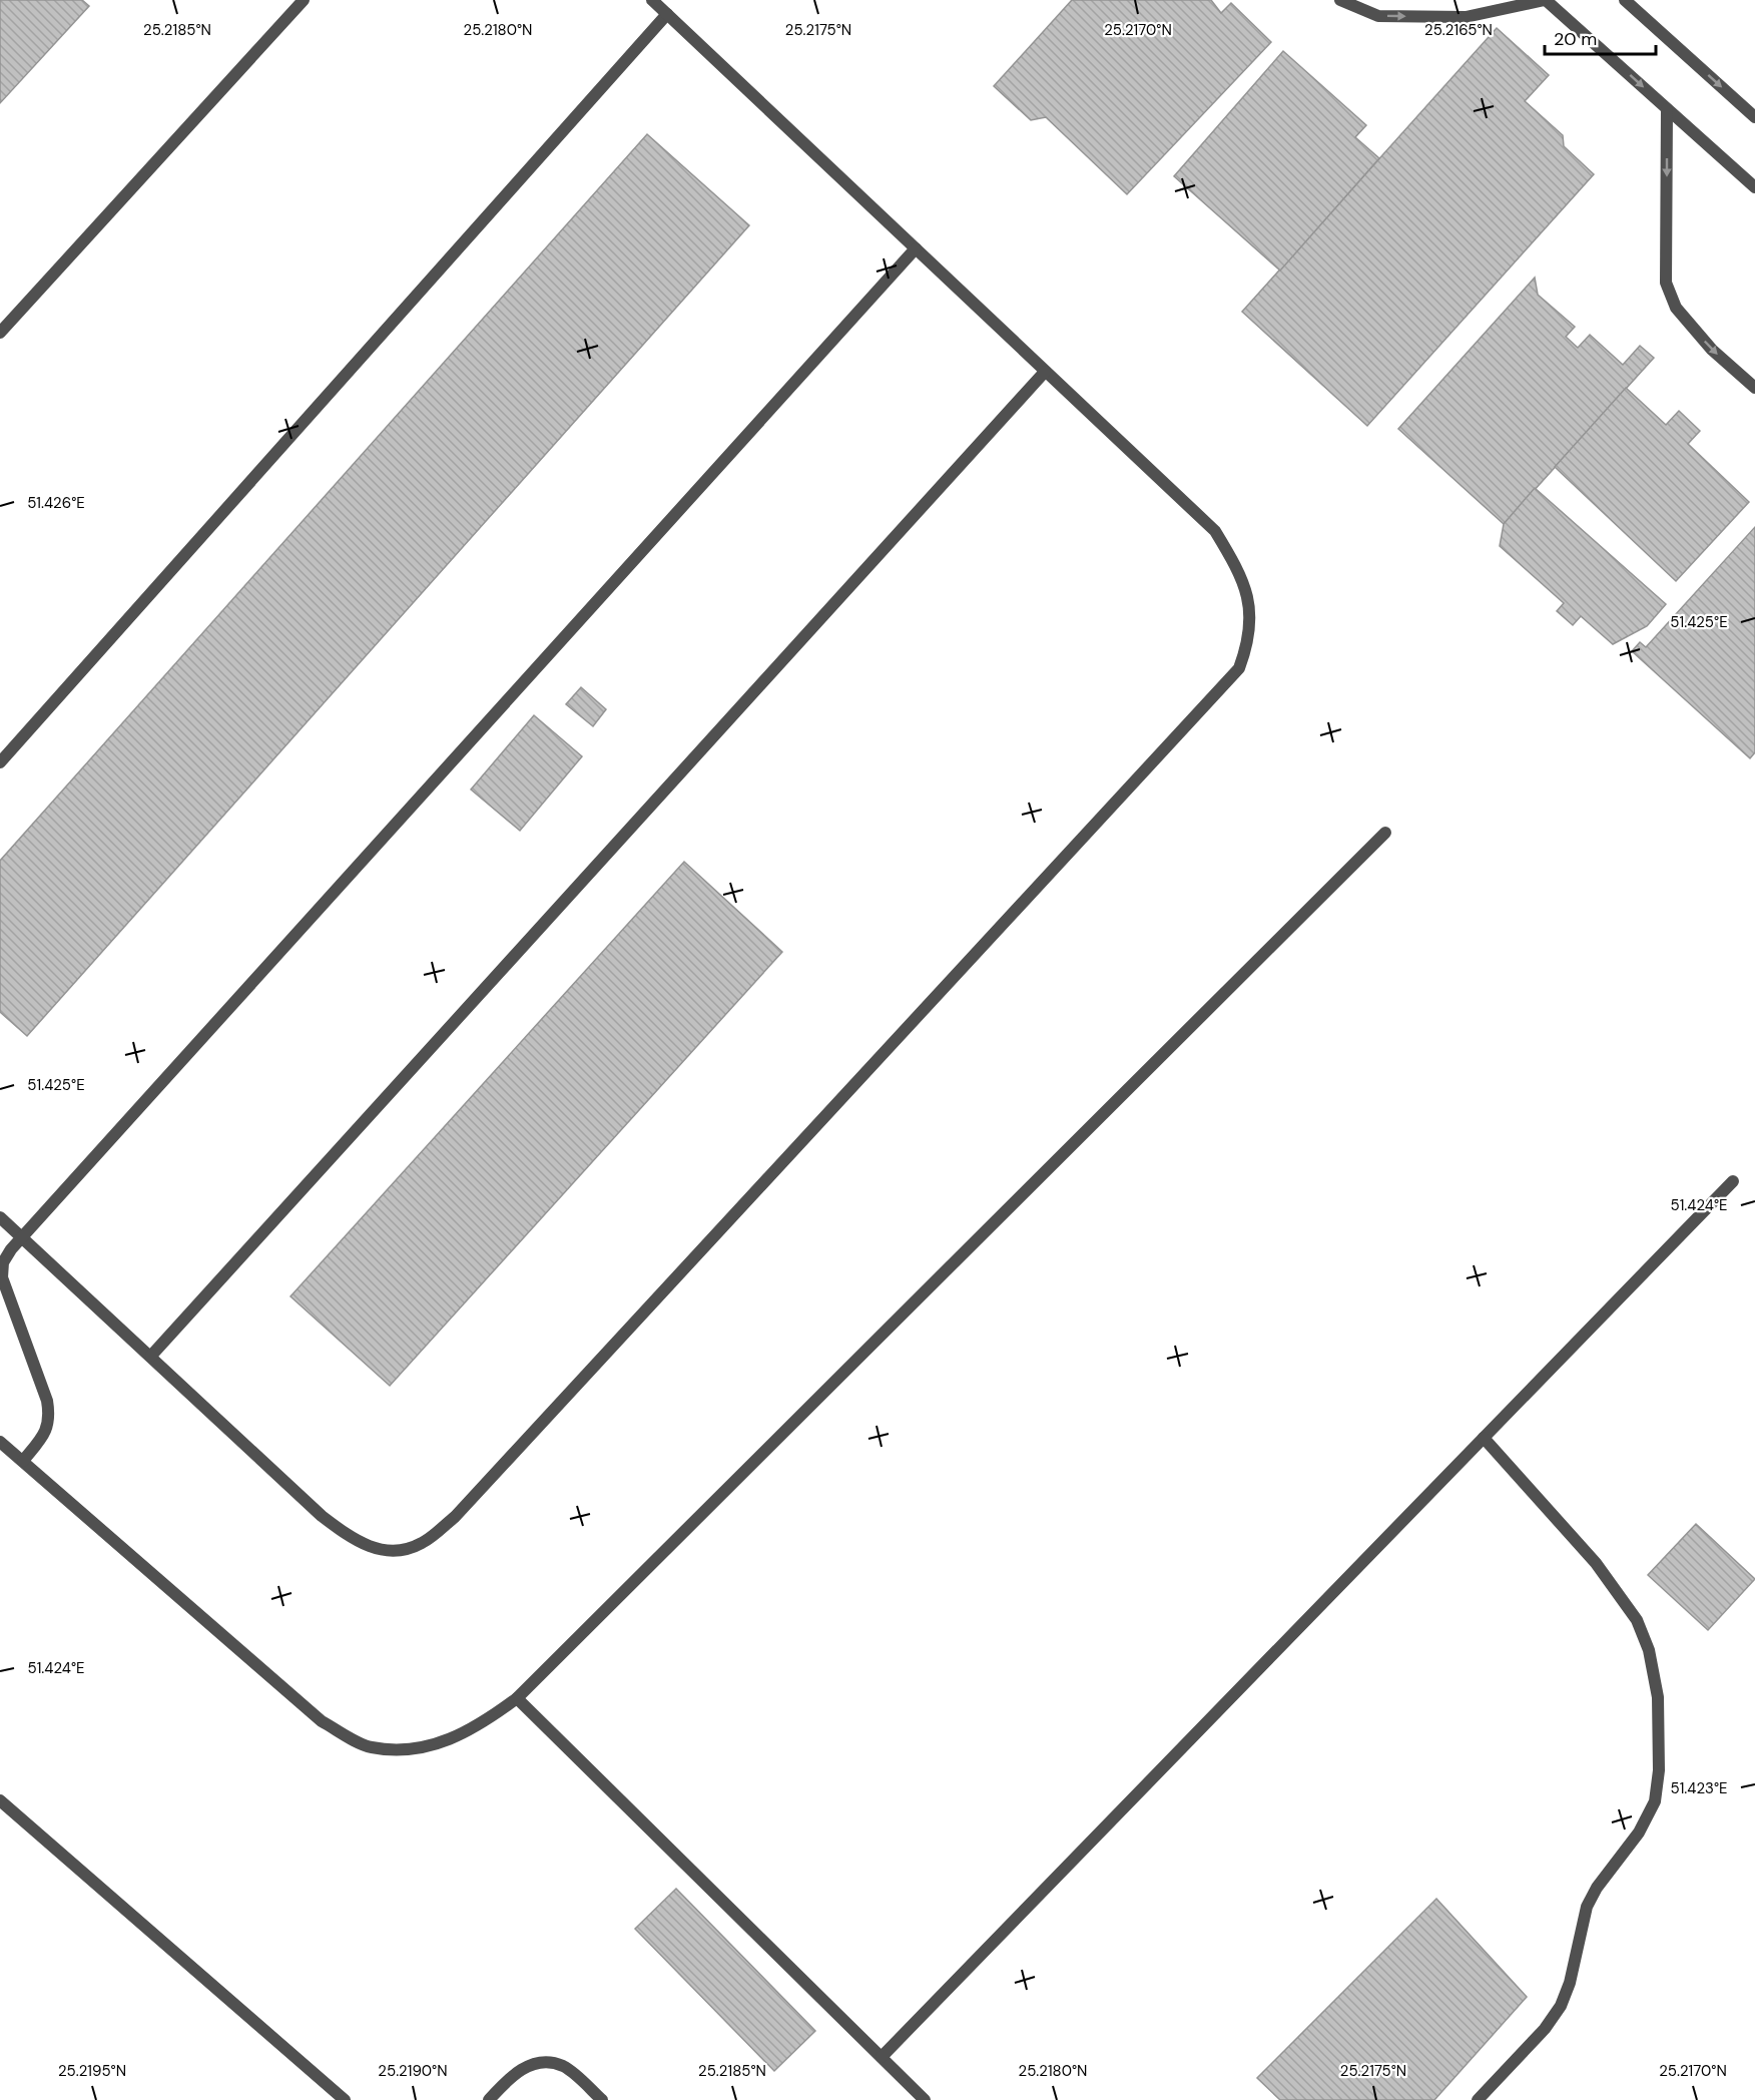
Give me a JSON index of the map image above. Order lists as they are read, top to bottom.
{
  "scale_bar": "20 m",
  "coordinates": [
    "25.2185°N",
    "25.2180°N",
    "25.2175°N",
    "25.2170°N",
    "25.2165°N",
    "51.426°E",
    "51.425°E",
    "51.424°E",
    "51.423°E",
    "25.2195°N",
    "25.2190°N"
  ]
}
